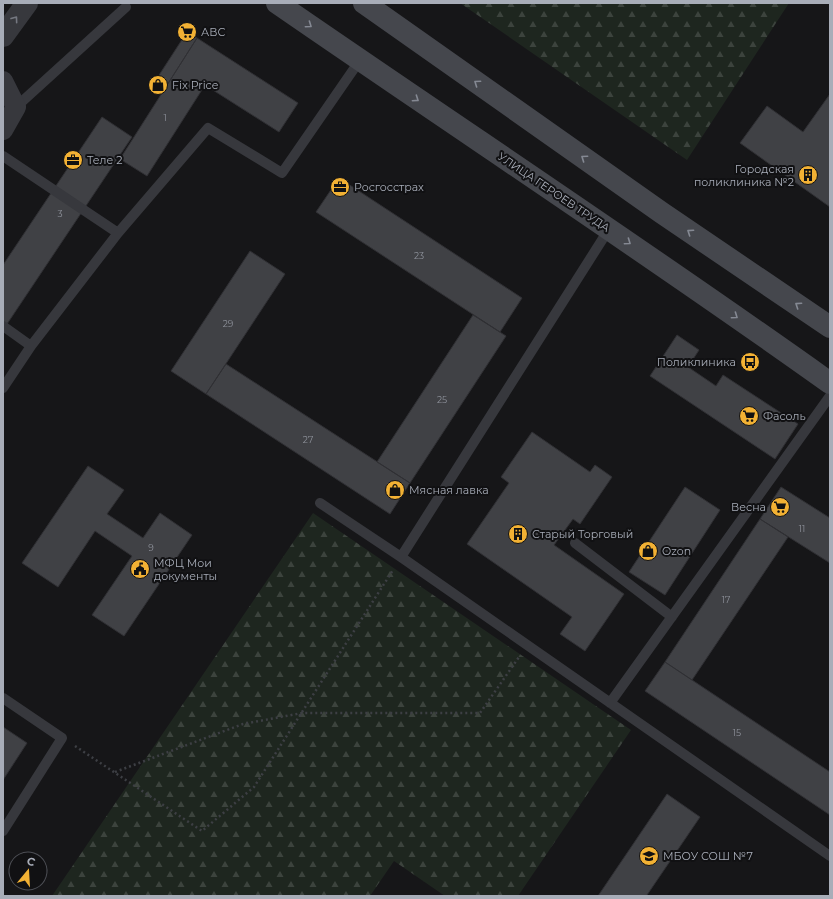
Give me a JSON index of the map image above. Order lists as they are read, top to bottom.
{
  "streets": {
    "main road": ["УЛИЦА ГЕРОЕВ ТРУДА"]
  },
  "places": {
    "supermarket": ["АВС", "Фасоль", "Весна"],
    "shop": ["Fix Price", "Мясная лавка", "Ozon"],
    "office": ["Теле 2", "Росгосстрах"],
    "building": ["Городская поликлиника №2", "Старый Торговый"],
    "bus stop": ["Поликлиника"],
    "public building": ["МФЦ Мои документы"],
    "school or university": ["МБОУ СОШ №7"]
  },
  "house_numbers": [
    "1",
    "3",
    "23",
    "29",
    "25",
    "27",
    "11",
    "9",
    "17",
    "15"
  ],
  "north": "top"
}
